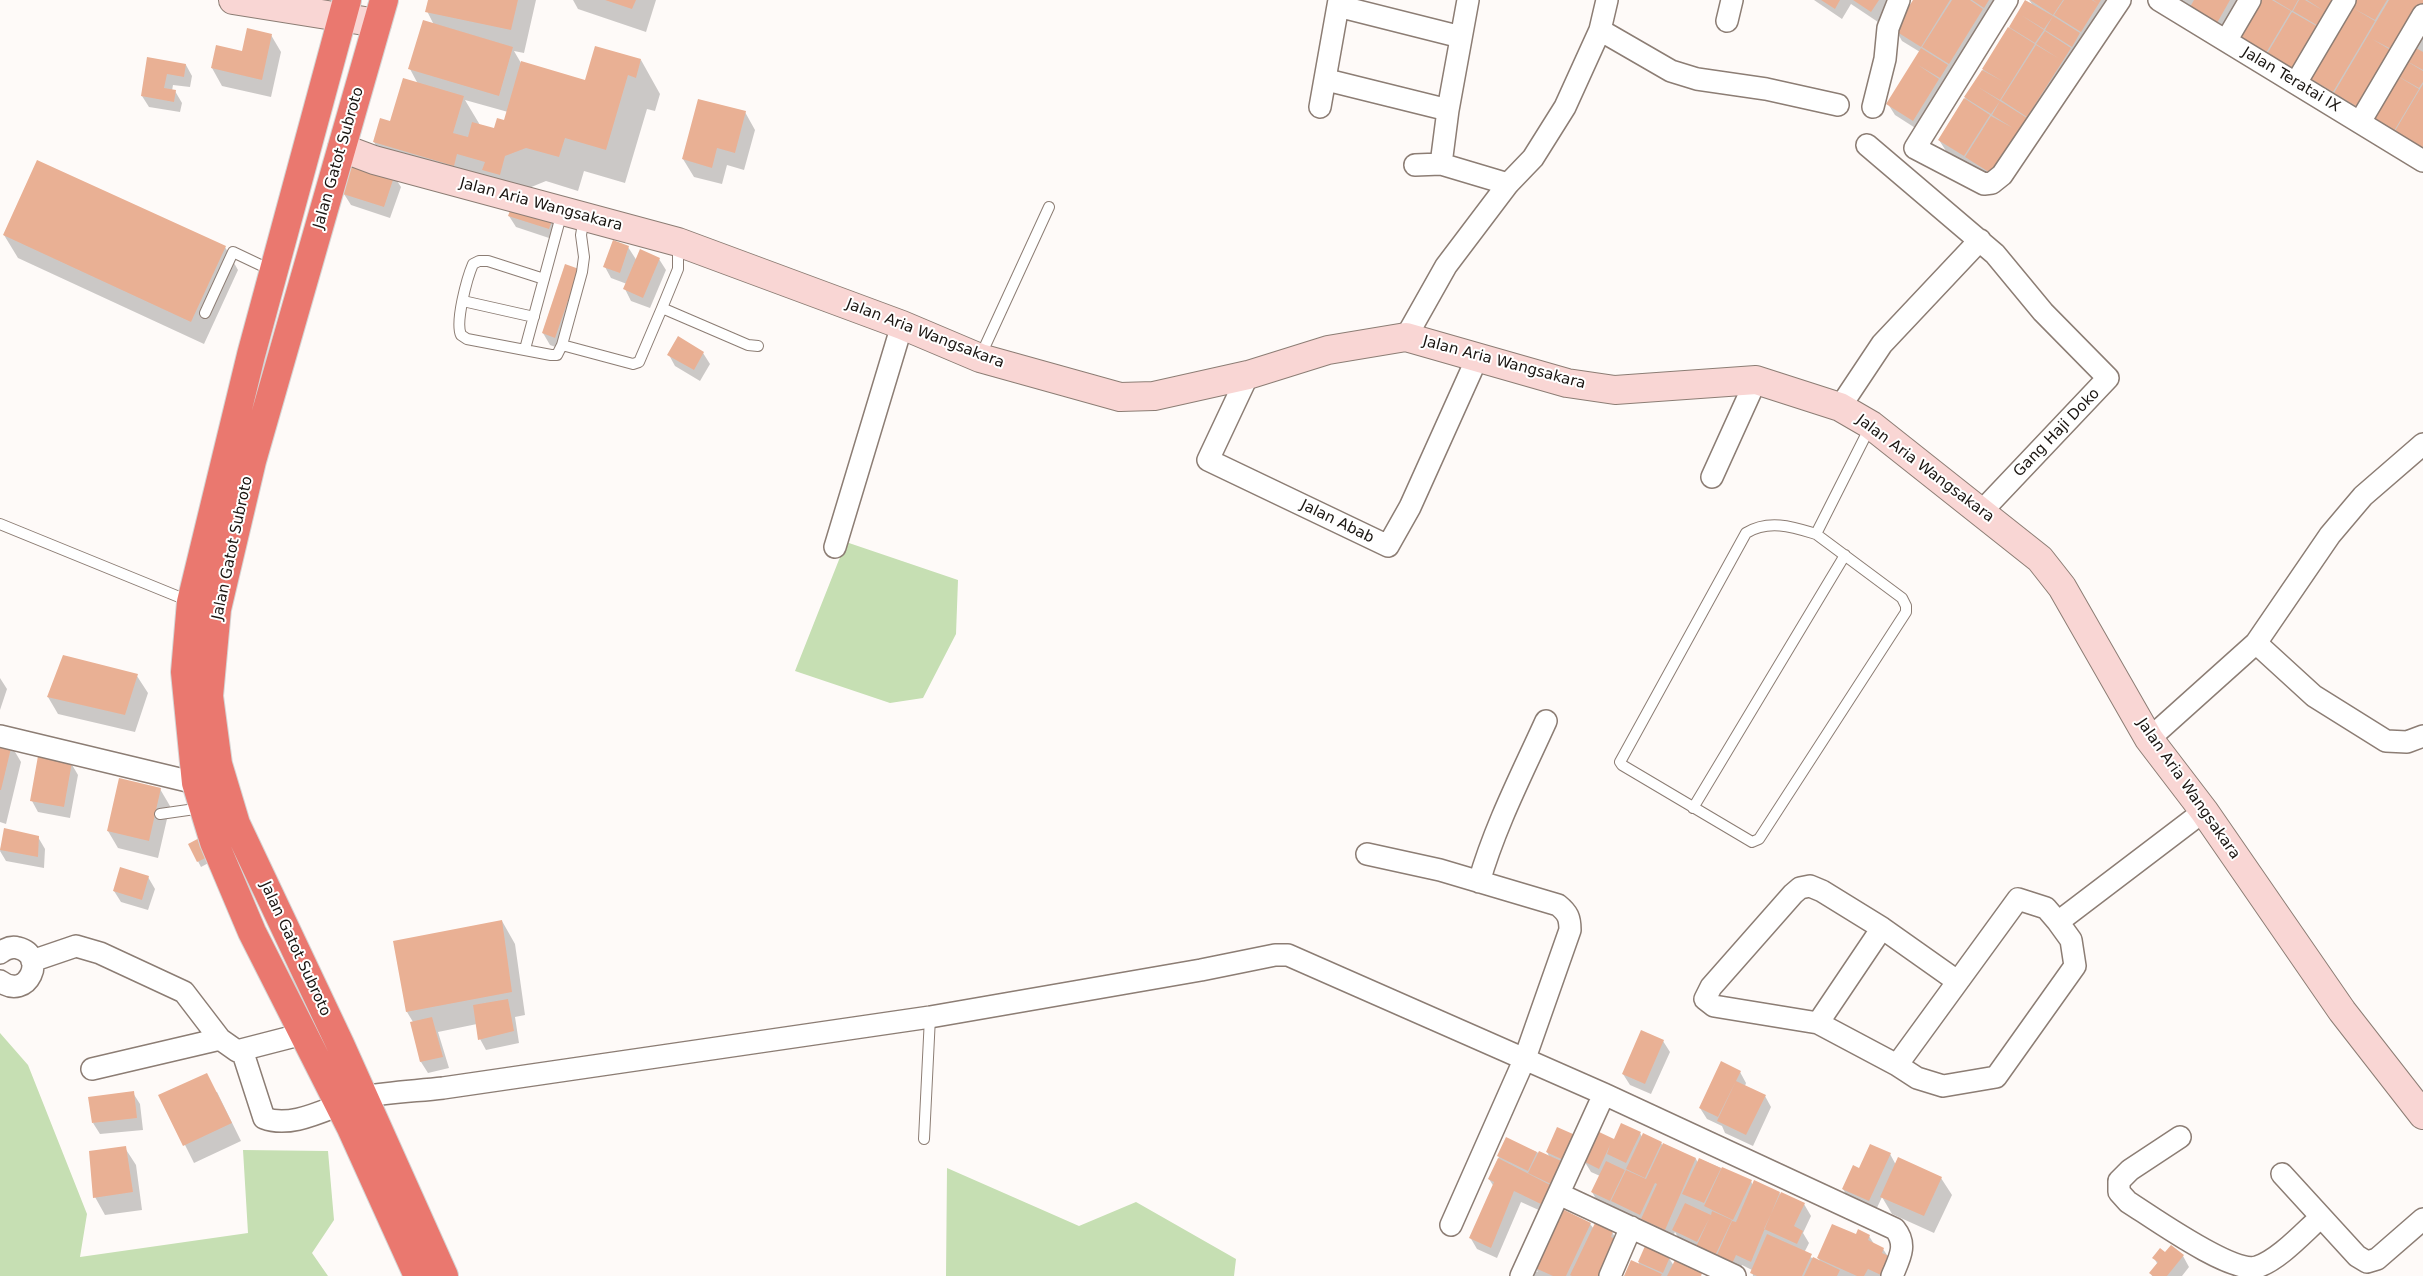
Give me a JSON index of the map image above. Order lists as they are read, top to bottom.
{
  "streets": {
    "highway": ["Jalan Gatot Subroto"],
    "street": [
      "Jalan Teratai IX",
      "Jalan Aria Wangsakara",
      "Gang Haji Doko",
      "Jalan Abab"
    ]
  },
  "crossings": [
    ["Jalan Gatot Subroto", "Jalan Aria Wangsakara"],
    ["Jalan Aria Wangsakara", "Gang Haji Doko"],
    ["Jalan Aria Wangsakara", "Jalan Abab"]
  ]
}
